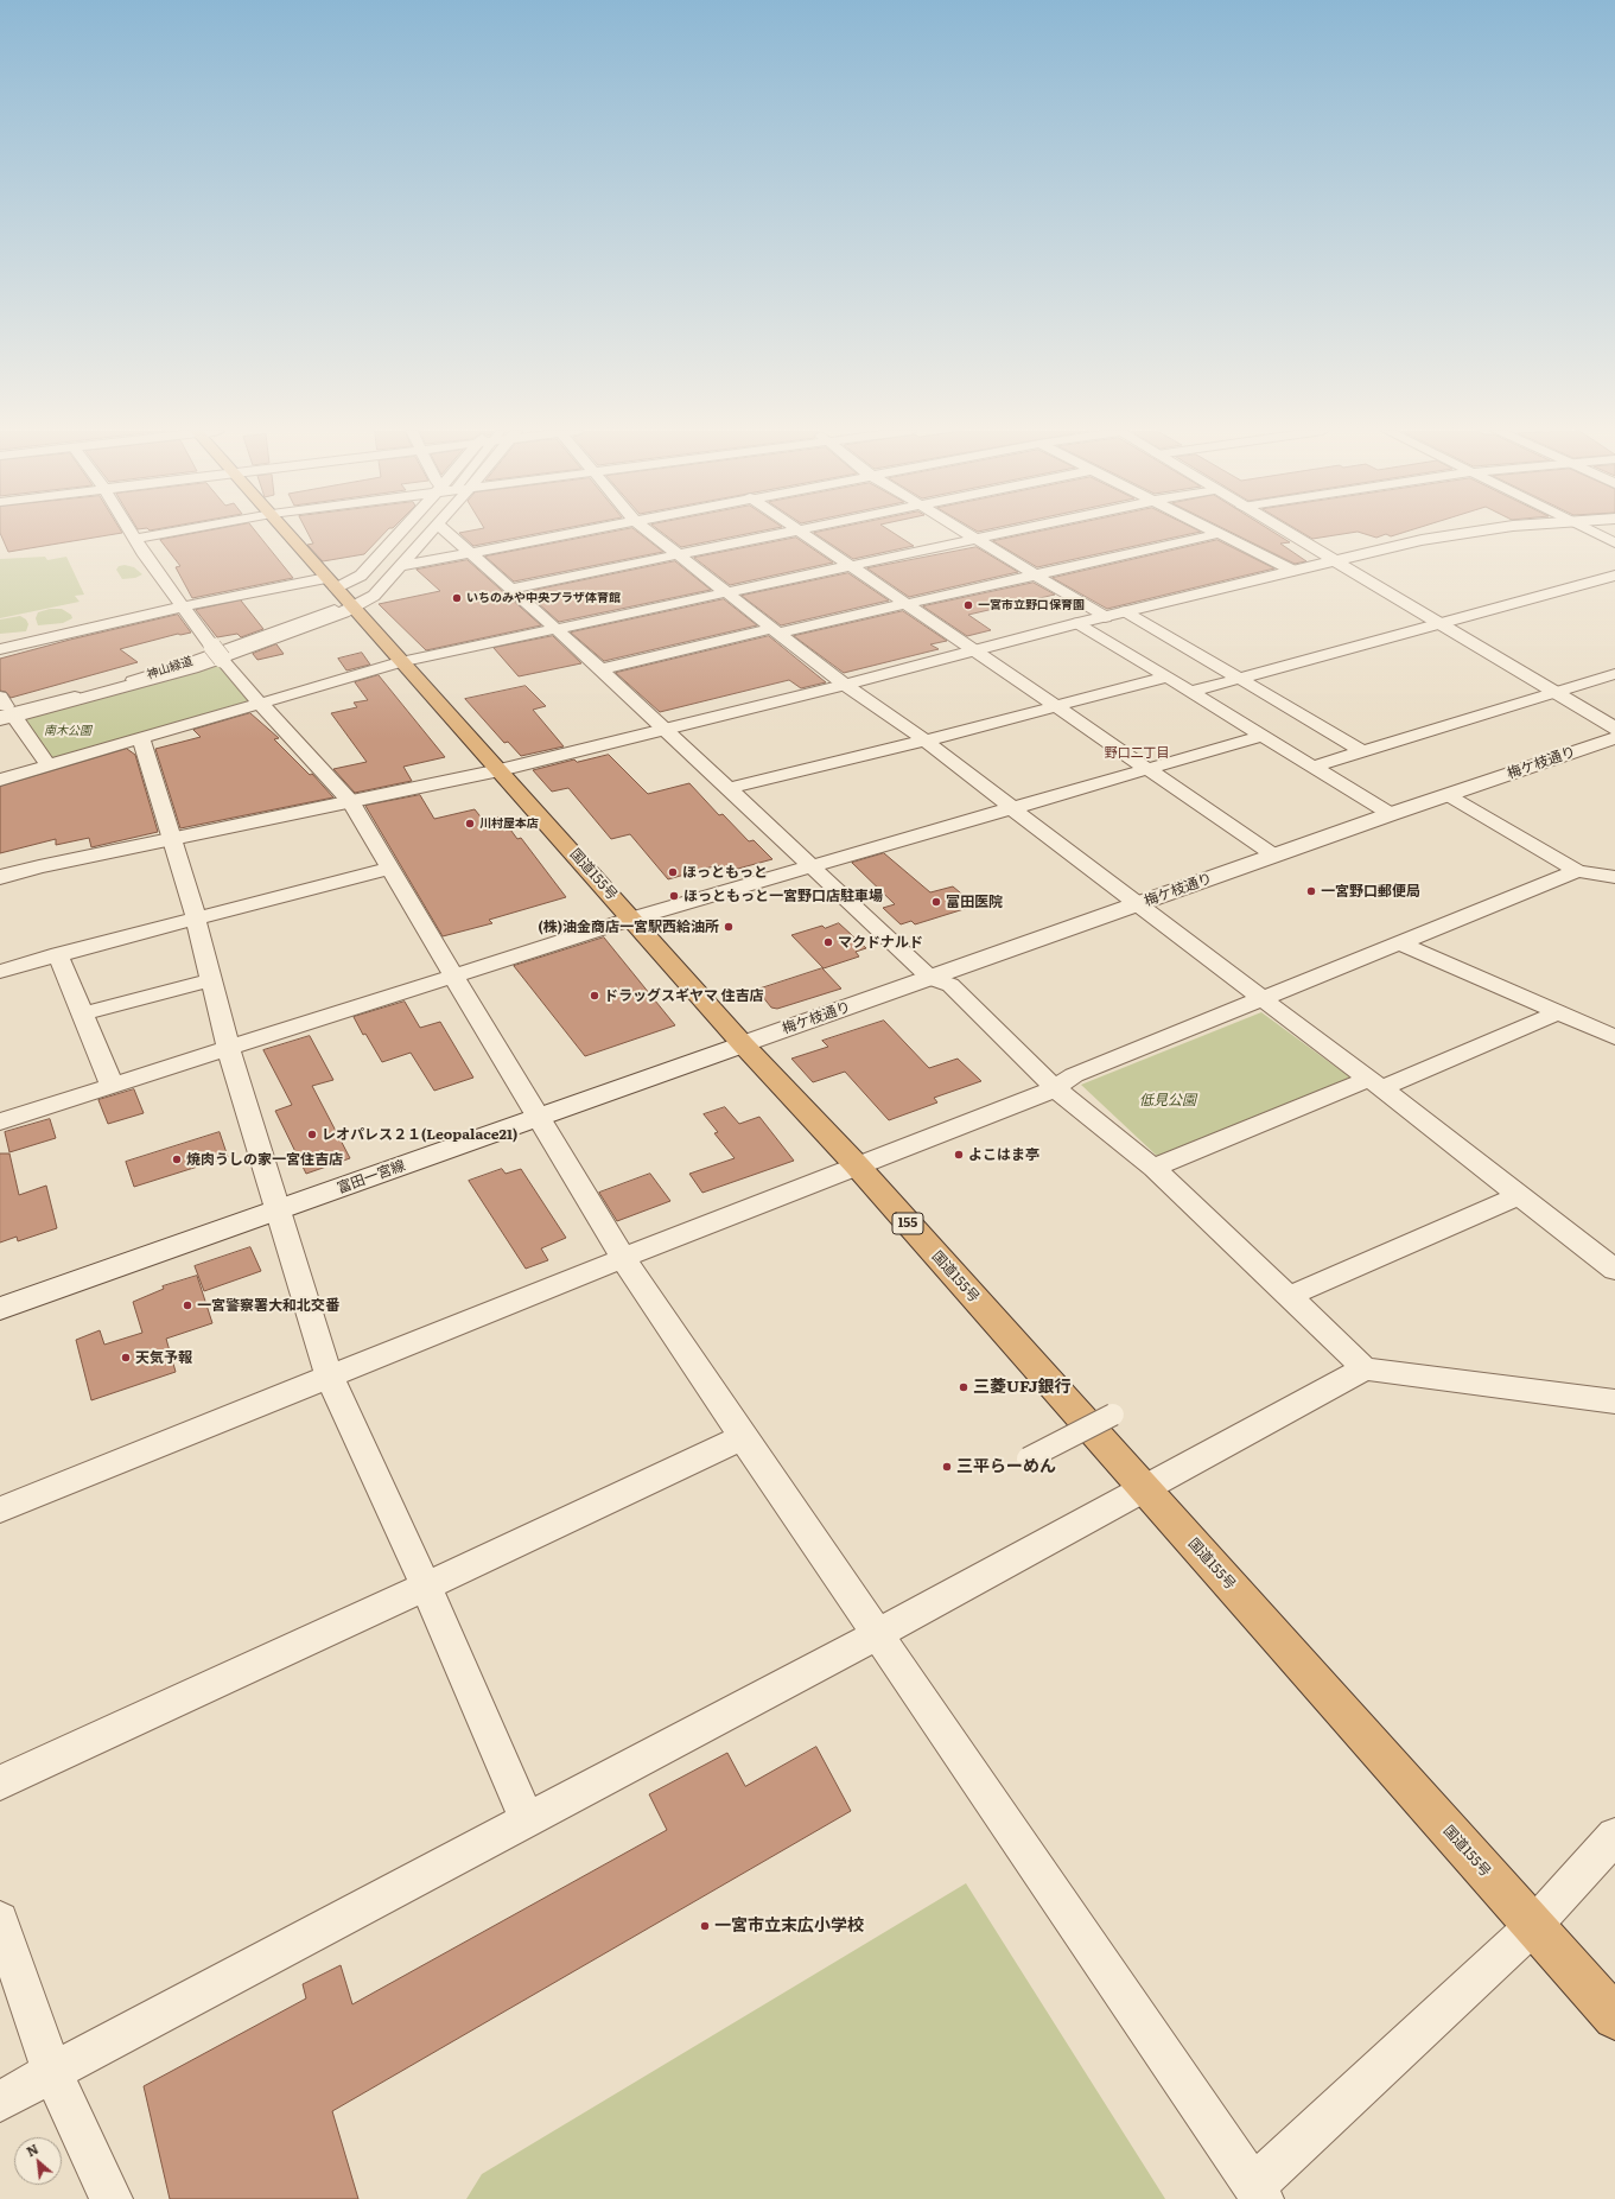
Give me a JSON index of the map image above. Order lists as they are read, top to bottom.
{
  "streets": {
    "highway": ["国道155号", "155"],
    "street": ["神山緑道", "梅ケ枝通り", "富田一宮線"]
  },
  "crossings": [
    ["神山緑道", "国道155号"],
    ["梅ケ枝通り", "国道155号"],
    ["梅ケ枝通り", "富田一宮線"],
    ["国道155号", "富田一宮線"]
  ],
  "districts": ["野口二丁目"],
  "parks": ["南木公園", "低見公園"],
  "places": [
    "いちのみや中央プラザ体育館",
    "一宮市立野口保育園",
    "川村屋本店",
    "ほっともっと",
    "一宮野口郵便局",
    "ほっともっと一宮野口店駐車場",
    "富田医院",
    "(株)油金商店一宮駅西給油所",
    "マクドナルド",
    "ドラッグスギヤマ 住吉店",
    "レオパレス２１(Leopalace21)",
    "よこはま亭",
    "焼肉うしの家一宮住吉店",
    "一宮警察署大和北交番",
    "天気予報",
    "三菱UFJ銀行",
    "三平らーめん",
    "一宮市立末広小学校"
  ],
  "north": "top left"
}
